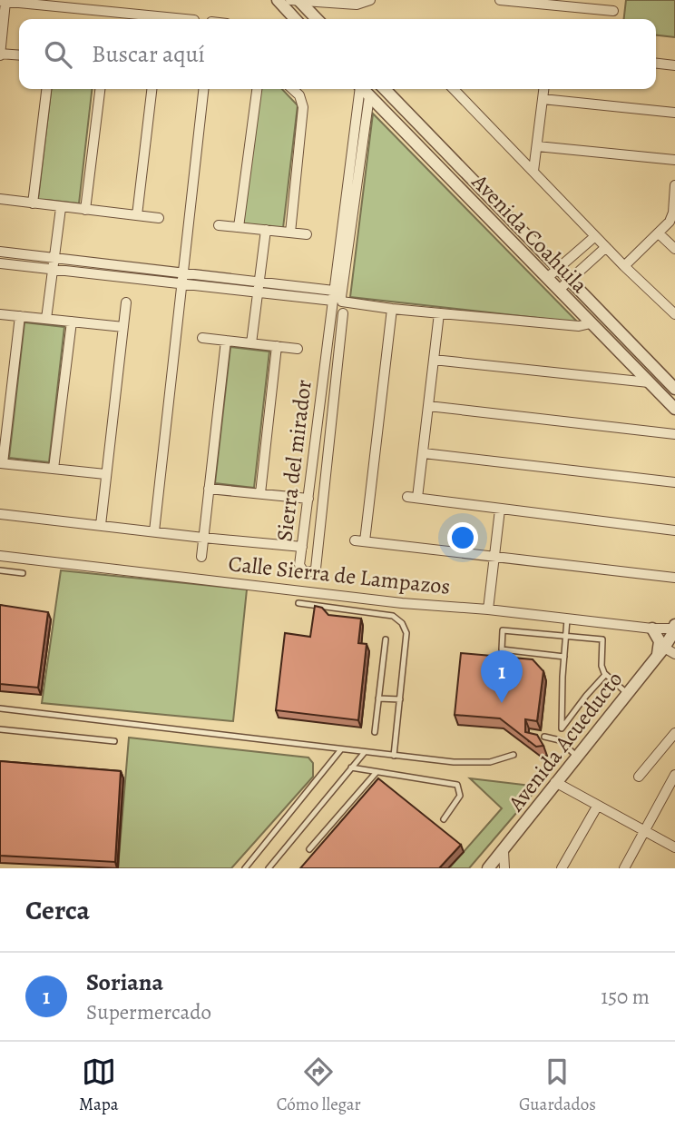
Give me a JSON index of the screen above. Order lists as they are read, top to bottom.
{
  "streets": {
    "street": [
      "Avenida Coahuila",
      "Sierra del mirador",
      "Calle Sierra de Lampazos",
      "Avenida Acueducto"
    ]
  },
  "crossings": [
    ["Avenida Coahuila", "Sierra del mirador"],
    ["Calle Sierra de Lampazos", "Avenida Acueducto"]
  ],
  "page": {
    "search": "Buscar aquí",
    "pins": "1",
    "heading": "Cerca",
    "list": [
      {
        "mark": "1",
        "name": "Soriana",
        "note": "Supermercado",
        "value": "150 m"
      }
    ],
    "nav": ["Mapa", "Cómo llegar", "Guardados"]
  }
}
